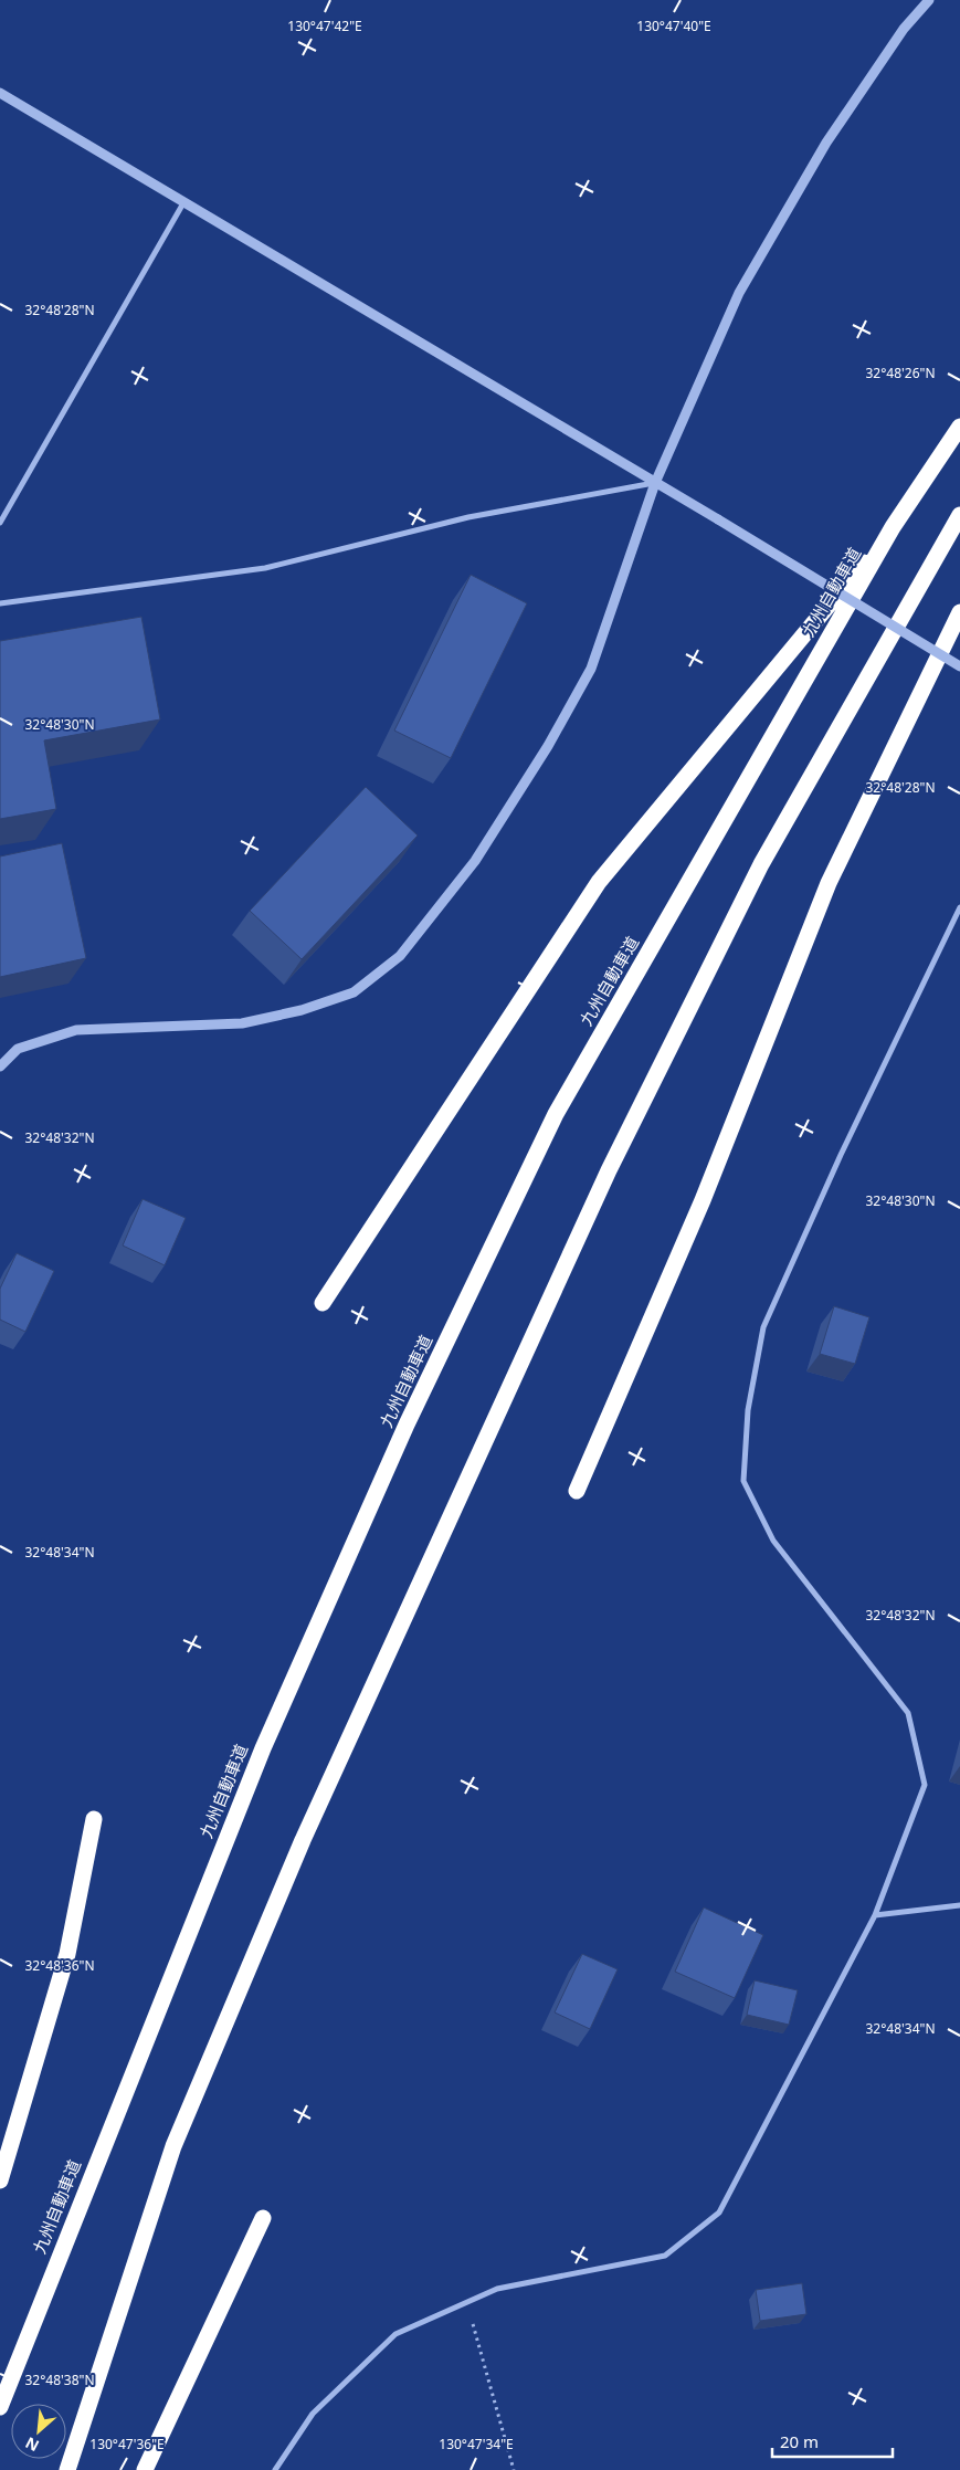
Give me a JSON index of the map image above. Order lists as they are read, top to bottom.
{
  "streets": {
    "highway": ["九州自動車道"]
  },
  "scale_bar": "20 m",
  "north": "bottom left",
  "coordinates": [
    "130°47'42\"E",
    "130°47'40\"E",
    "32°48'28\"N",
    "32°48'26\"N",
    "32°48'30\"N",
    "32°48'32\"N",
    "32°48'34\"N",
    "32°48'36\"N",
    "32°48'38\"N",
    "130°47'36\"E",
    "130°47'34\"E"
  ]
}
